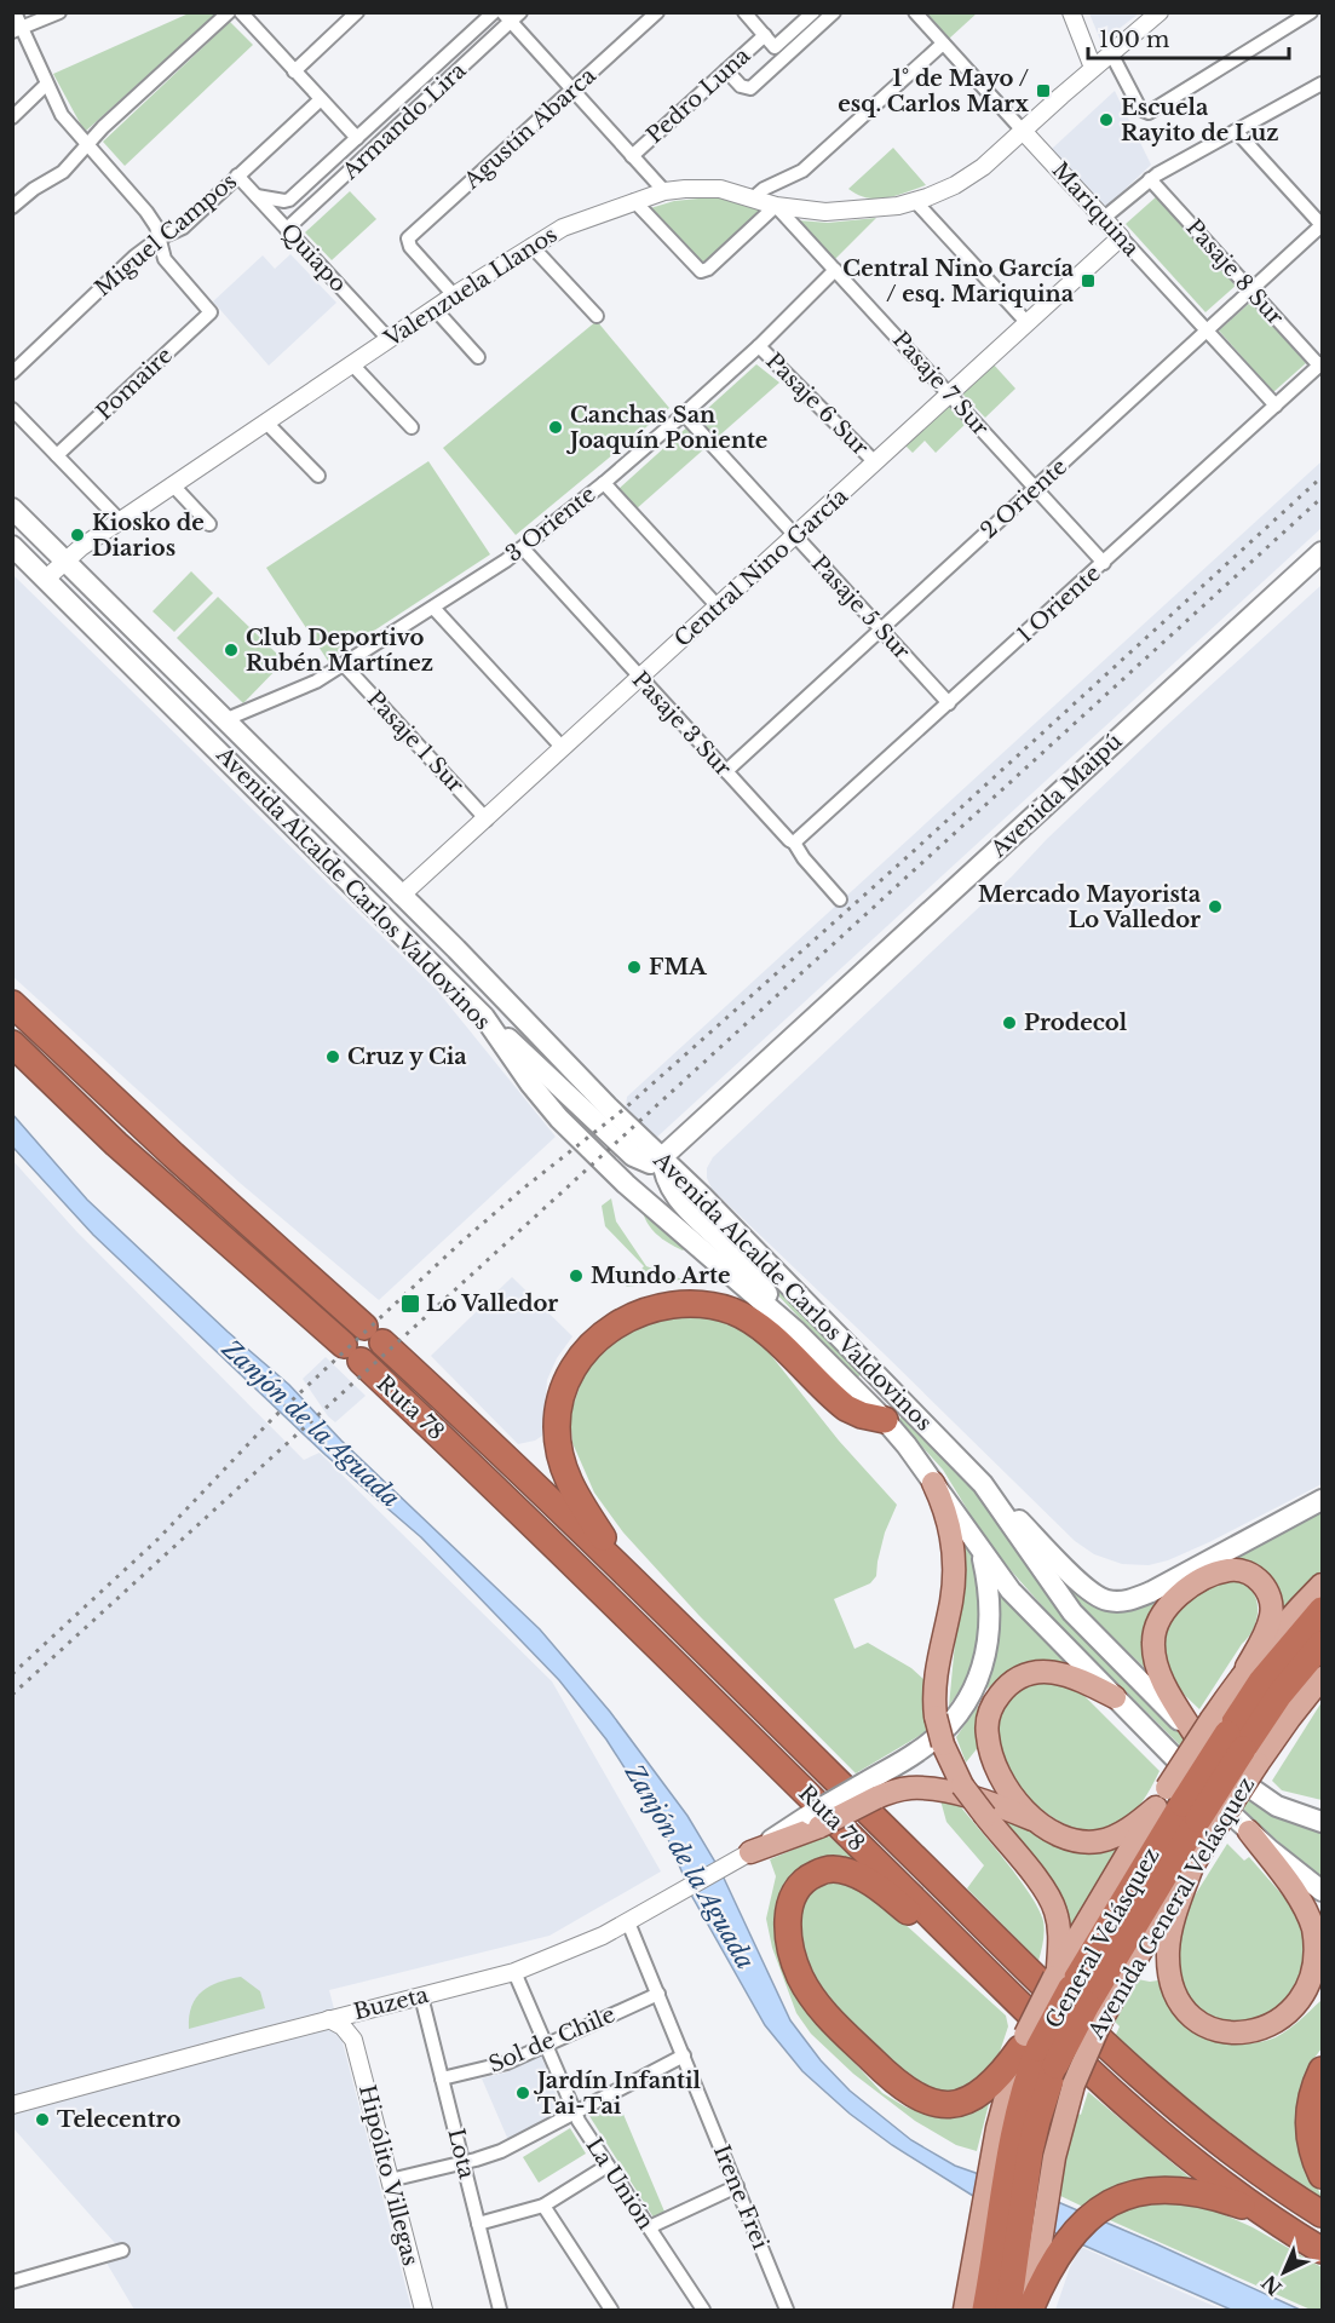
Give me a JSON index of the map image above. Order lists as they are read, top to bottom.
{
  "streets": {
    "highway": ["Ruta 78", "General Velásquez"],
    "main road": ["Avenida Maipú", "Avenida Alcalde Carlos Valdovinos", "Avenida General Velásquez"],
    "street": [
      "Pedro Luna",
      "Armando Lira",
      "Agustín Abarca",
      "Mariquina",
      "Miguel Campos",
      "Quiapo",
      "Pasaje 8 Sur",
      "Valenzuela Llanos",
      "Pomaire",
      "Pasaje 7 Sur",
      "Pasaje 6 Sur",
      "2 Oriente",
      "3 Oriente",
      "Central Nino García",
      "1 Oriente",
      "Pasaje 5 Sur",
      "Pasaje 3 Sur",
      "Pasaje 1 Sur",
      "Buzeta",
      "Sol de Chile",
      "Lota",
      "Hipólito Villegas",
      "La Unión",
      "Irene Frei"
    ]
  },
  "crossings": [
    ["Armando Lira", "Quiapo"],
    ["Agustín Abarca", "Valenzuela Llanos"],
    ["Mariquina", "Valenzuela Llanos"],
    ["Mariquina", "2 Oriente"],
    ["Mariquina", "Central Nino García"],
    ["Mariquina", "1 Oriente"],
    ["Miguel Campos", "Quiapo"],
    ["Miguel Campos", "Pomaire"],
    ["Quiapo", "Valenzuela Llanos"],
    ["Pasaje 8 Sur", "2 Oriente"],
    ["Pasaje 8 Sur", "1 Oriente"],
    ["Valenzuela Llanos", "Pasaje 7 Sur"],
    ["Valenzuela Llanos", "Avenida Alcalde Carlos Valdovinos"],
    ["Pasaje 7 Sur", "2 Oriente"],
    ["Pasaje 7 Sur", "3 Oriente"],
    ["Pasaje 7 Sur", "Central Nino García"],
    ["Pasaje 7 Sur", "1 Oriente"],
    ["Pasaje 6 Sur", "3 Oriente"],
    ["Pasaje 6 Sur", "Central Nino García"],
    ["2 Oriente", "Pasaje 5 Sur"],
    ["2 Oriente", "Pasaje 3 Sur"],
    ["3 Oriente", "Pasaje 5 Sur"],
    ["3 Oriente", "Pasaje 3 Sur"],
    ["3 Oriente", "Pasaje 1 Sur"],
    ["3 Oriente", "Avenida Alcalde Carlos Valdovinos"],
    ["Central Nino García", "Pasaje 5 Sur"],
    ["Central Nino García", "Pasaje 3 Sur"],
    ["Central Nino García", "Pasaje 1 Sur"],
    ["Central Nino García", "Avenida Alcalde Carlos Valdovinos"],
    ["1 Oriente", "Pasaje 5 Sur"],
    ["1 Oriente", "Pasaje 3 Sur"],
    ["Avenida Maipú", "Avenida Alcalde Carlos Valdovinos"],
    ["Avenida General Velásquez", "General Velásquez"],
    ["Buzeta", "Lota"],
    ["Buzeta", "La Unión"],
    ["Buzeta", "Irene Frei"],
    ["Sol de Chile", "Lota"],
    ["Sol de Chile", "La Unión"],
    ["Sol de Chile", "Irene Frei"]
  ],
  "water": ["Zanjón de la Aguada"],
  "places": {
    "transit": ["1° de Mayo / esq. Carlos Marx", "Central Nino García / esq. Mariquina", "Lo Valledor"],
    "other": [
      "Escuela Rayito de Luz",
      "Canchas San Joaquín Poniente",
      "Kiosko de Diarios",
      "Club Deportivo Rubén Martínez",
      "Mercado Mayorista Lo Valledor",
      "FMA",
      "Prodecol",
      "Cruz y Cia",
      "Mundo Arte",
      "Jardín Infantil Tai-Tai",
      "Telecentro"
    ]
  },
  "scale_bar": "100 m",
  "north": "bottom left"
}
